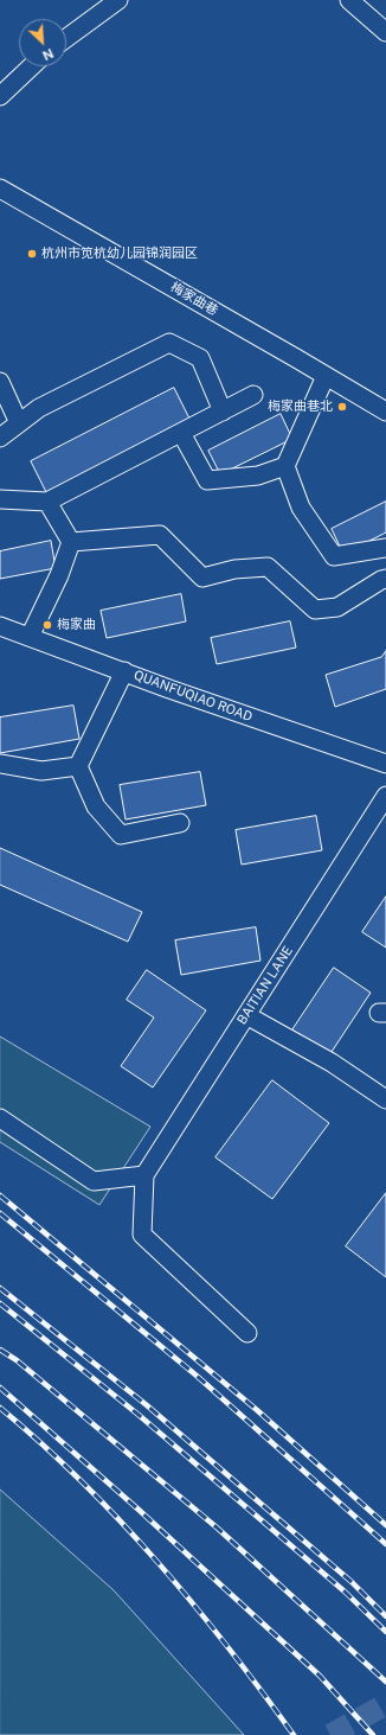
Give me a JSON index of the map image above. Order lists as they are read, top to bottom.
{
  "streets": {
    "street": ["梅家曲巷", "QUANFUQIAO ROAD", "BAITIAN LANE"]
  },
  "places": ["杭州市笕杭幼儿园锦润园区", "梅家曲巷北", "梅家曲"],
  "north": "bottom right"
}
